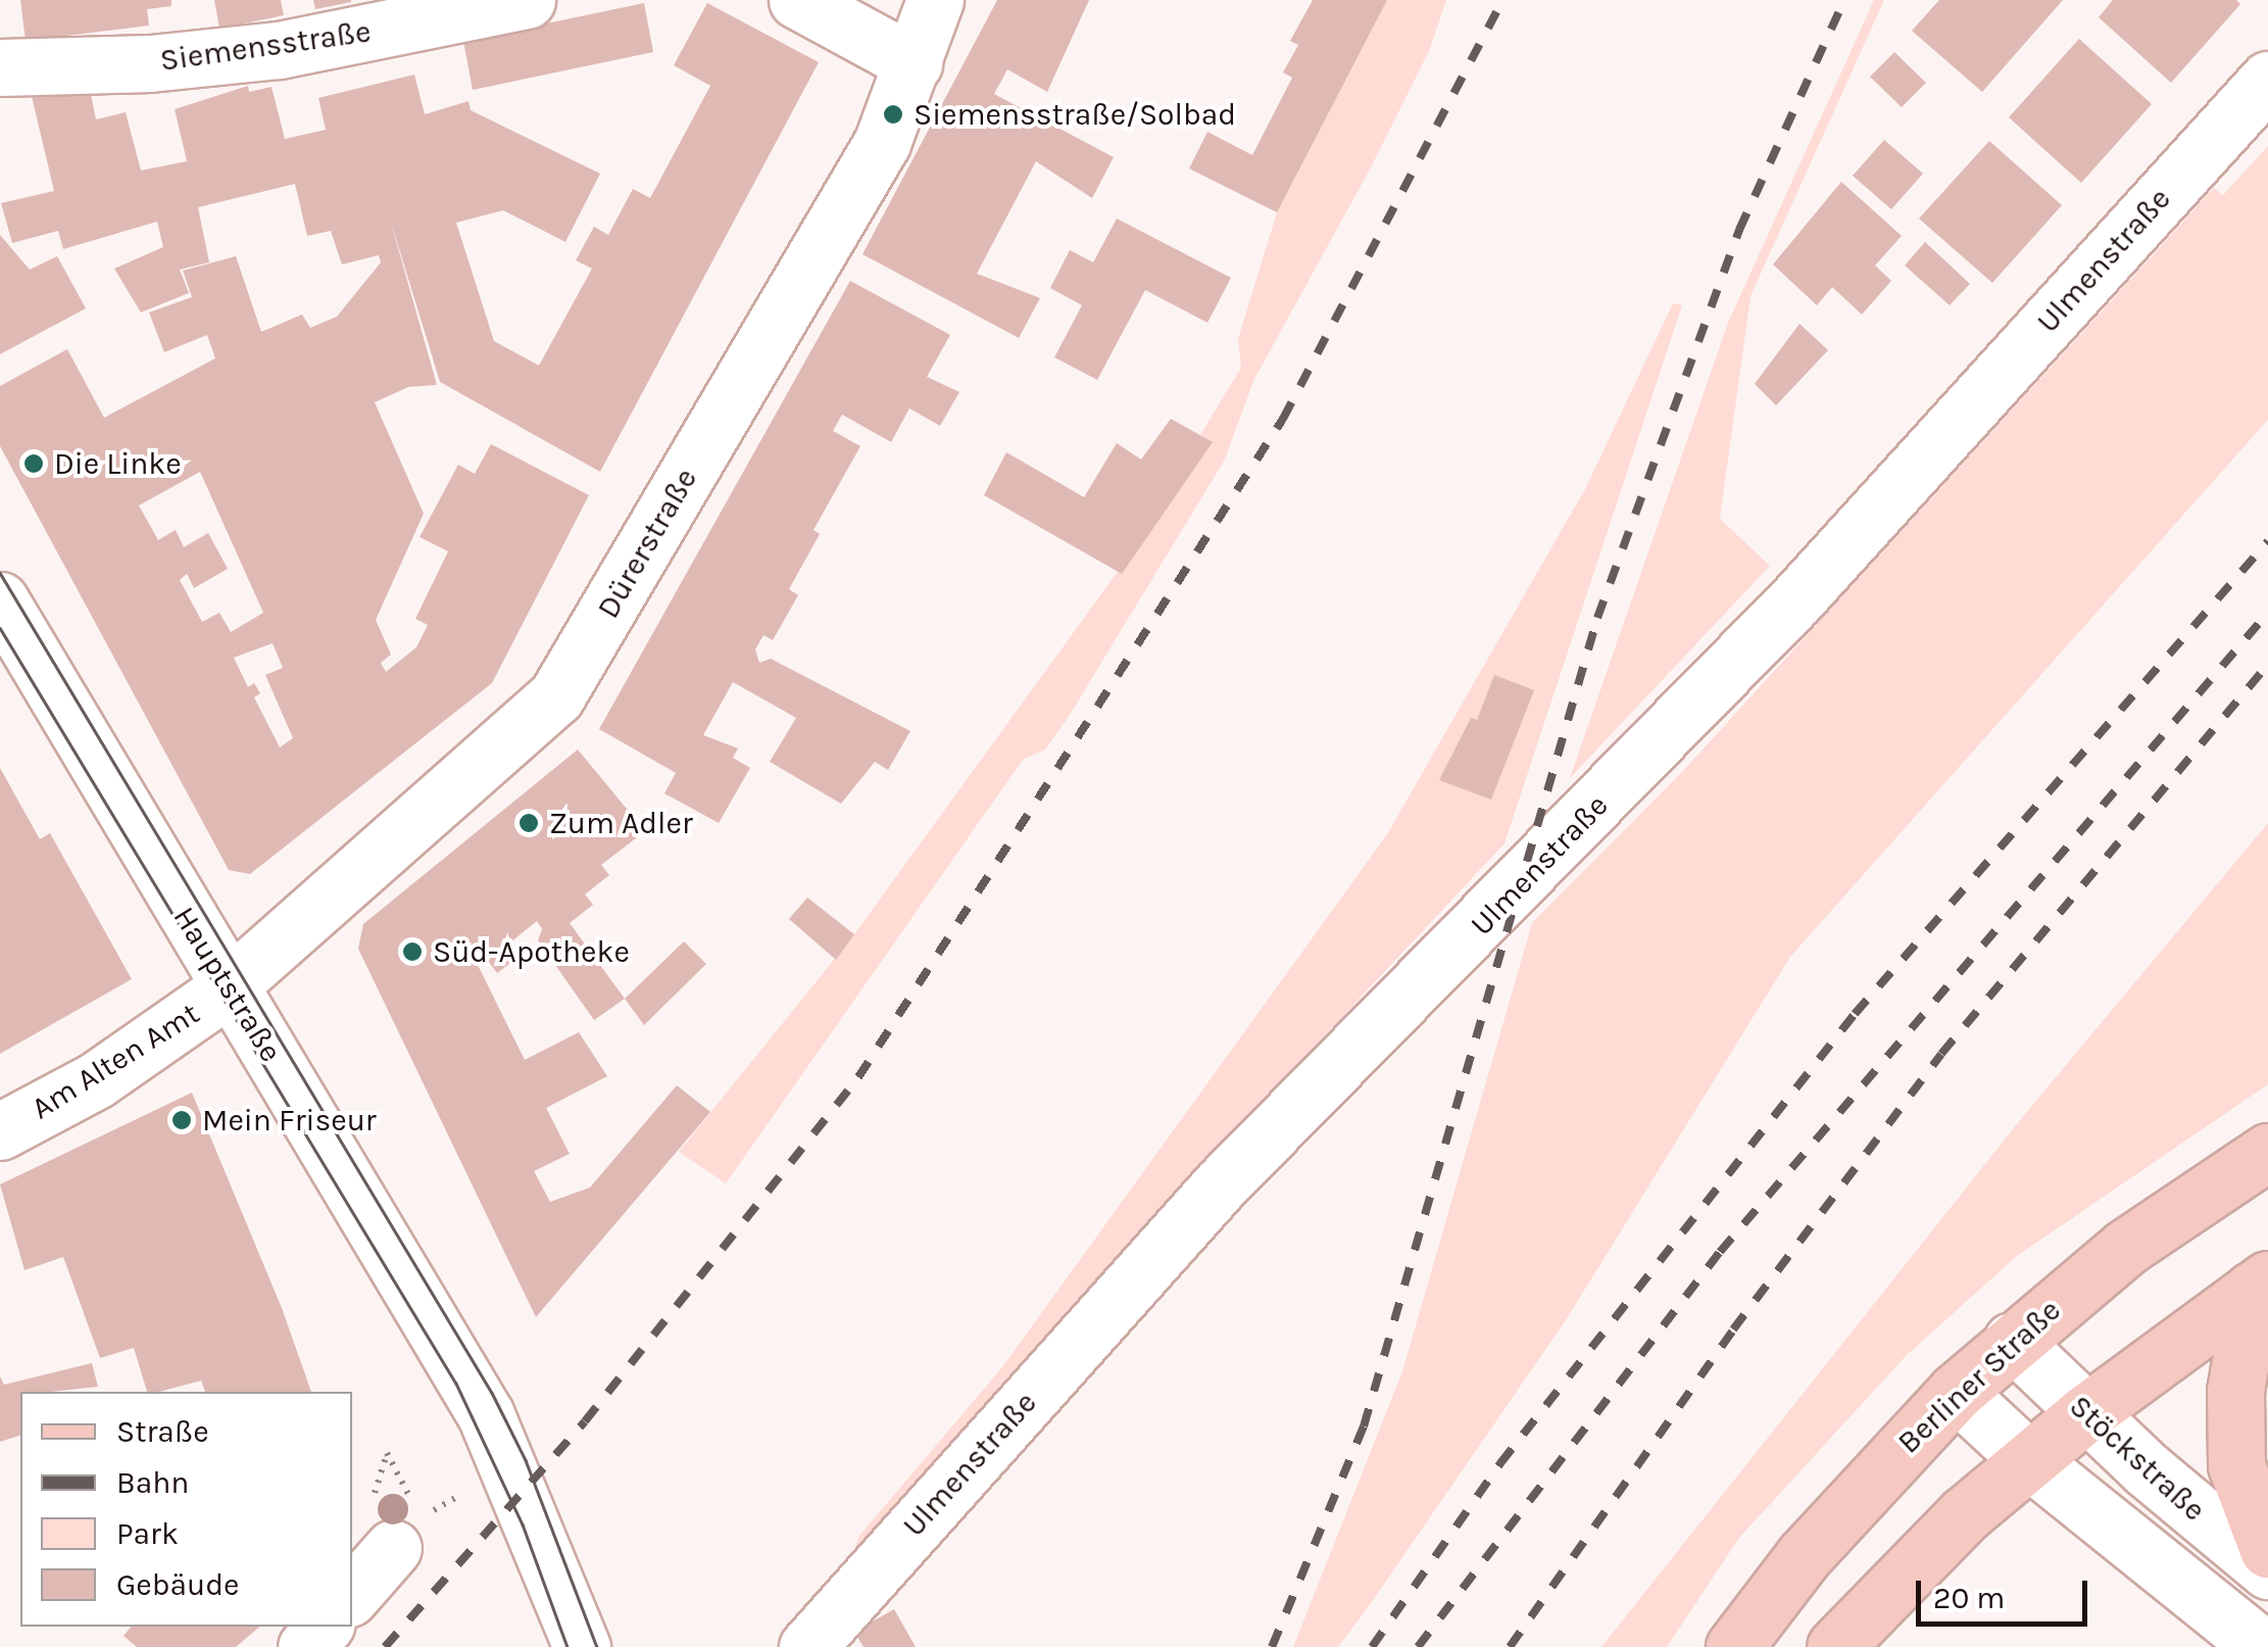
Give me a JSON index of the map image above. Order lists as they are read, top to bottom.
{
  "streets": {
    "main road": ["Berliner Straße"],
    "street": [
      "Siemensstraße",
      "Ulmenstraße",
      "Dürerstraße",
      "Hauptstraße",
      "Am Alten Amt",
      "Stöckstraße"
    ]
  },
  "crossings": [
    ["Dürerstraße", "Hauptstraße"],
    ["Dürerstraße", "Am Alten Amt"],
    ["Hauptstraße", "Am Alten Amt"],
    ["Berliner Straße", "Stöckstraße"]
  ],
  "places": [
    "Siemensstraße/Solbad",
    "Die Linke",
    "Zum Adler",
    "Süd-Apotheke",
    "Mein Friseur"
  ],
  "legend": [
    "Straße",
    "Bahn",
    "Park",
    "Gebäude"
  ],
  "scale_bar": "20 m"
}
